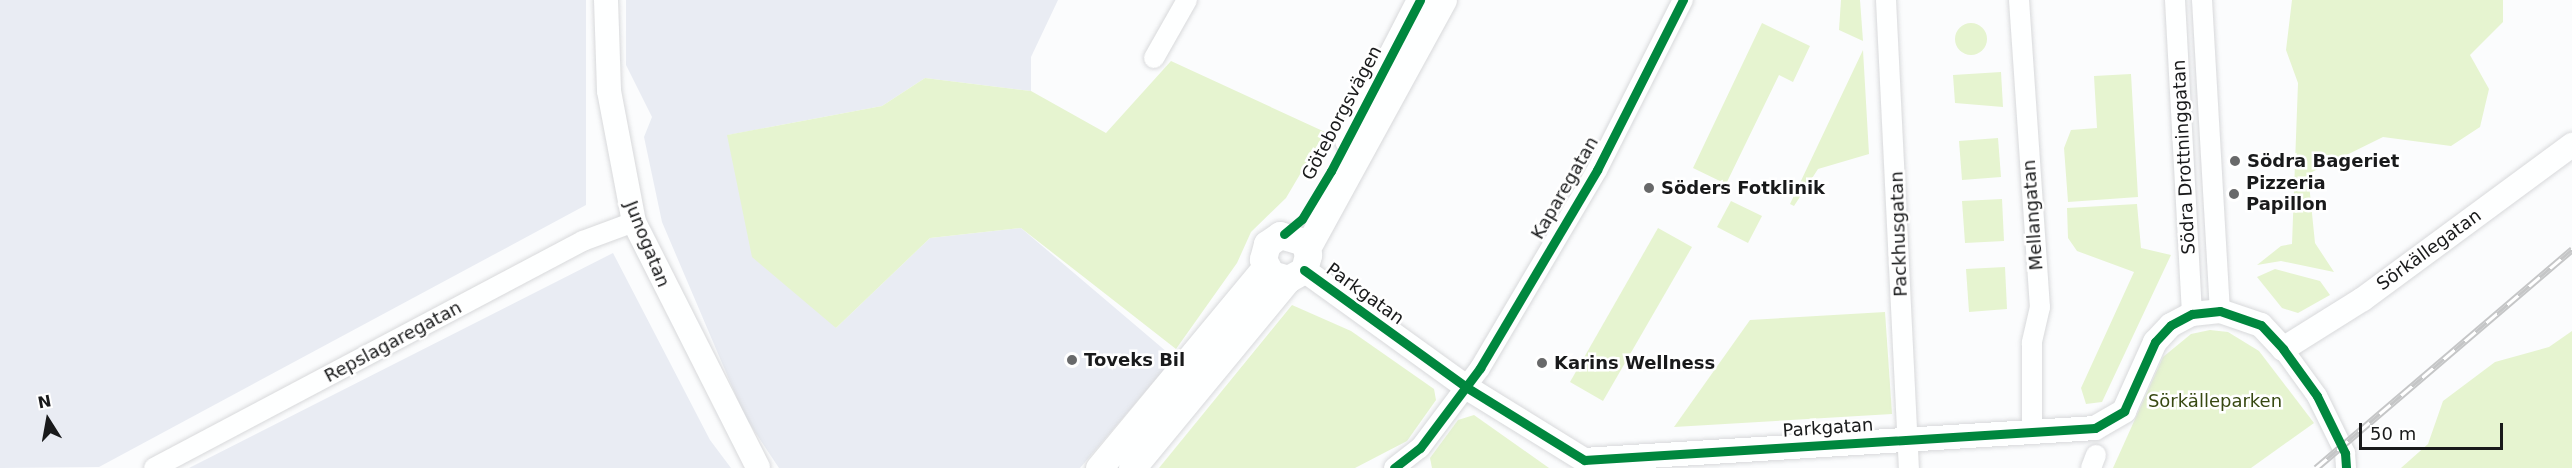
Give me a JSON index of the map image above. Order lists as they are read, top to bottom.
{
  "streets": {
    "main road": ["Göteborgsvägen"],
    "street": [
      "Södra Drottninggatan",
      "Kaparegatan",
      "Mellangatan",
      "Packhusgatan",
      "Junogatan",
      "Sörkällegatan",
      "Parkgatan",
      "Repslagaregatan"
    ]
  },
  "crossings": [
    ["Göteborgsvägen", "Parkgatan"],
    ["Södra Drottninggatan", "Parkgatan"],
    ["Kaparegatan", "Parkgatan"],
    ["Mellangatan", "Parkgatan"],
    ["Packhusgatan", "Parkgatan"],
    ["Junogatan", "Repslagaregatan"]
  ],
  "parks": ["Sörkälleparken"],
  "places": [
    "Södra Bageriet",
    "Söders Fotklinik",
    "Pizzeria Papillon",
    "Toveks Bil",
    "Karins Wellness"
  ],
  "scale_bar": "50 m",
  "north": "top"
}
